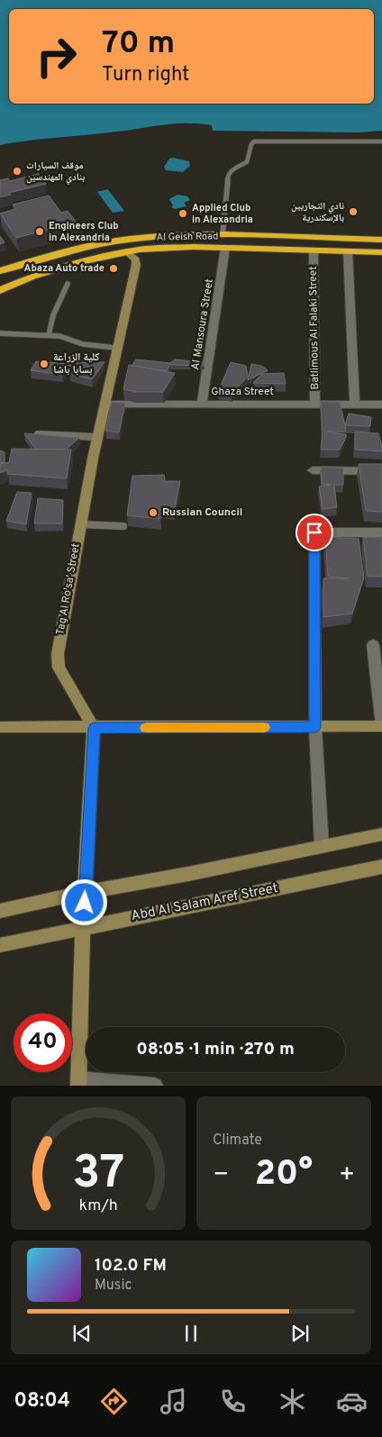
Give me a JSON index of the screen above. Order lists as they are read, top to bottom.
{
  "streets": {
    "highway": ["Al Geish Road"],
    "street": [
      "Al Mansoura Street",
      "Batlimous Al Falaki Street",
      "Ghaza Street",
      "Tag Al Ro'sa' Street",
      "Abd Al Salam Aref Street"
    ]
  },
  "crossings": [
    ["Al Geish Road", "Al Mansoura Street"],
    ["Al Geish Road", "Batlimous Al Falaki Street"],
    ["Al Geish Road", "Tag Al Ro'sa' Street"],
    ["Al Mansoura Street", "Ghaza Street"],
    ["Batlimous Al Falaki Street", "Ghaza Street"],
    ["Ghaza Street", "Tag Al Ro'sa' Street"]
  ],
  "places": [
    "موقف السيارات بنادي المهندسين",
    "نادي التجاريين بالإسكندرية",
    "Applied Club in Alexandria",
    "Engineers Club in Alexandria",
    "Abaza Auto trade",
    "كلية الزراعة بسابا باشا",
    "Russian Council"
  ],
  "page": {
    "turn": ["70 m", "Turn right"],
    "limit": "40",
    "trip": "08:05 · 1 min · 270 m",
    "tile": "Climate",
    "heat": ["−", "20°", "+"],
    "song": ["102.0 FM", "Music"],
    "tabs": "08:04",
    "gauge": ["37", "km/h"]
  }
}
